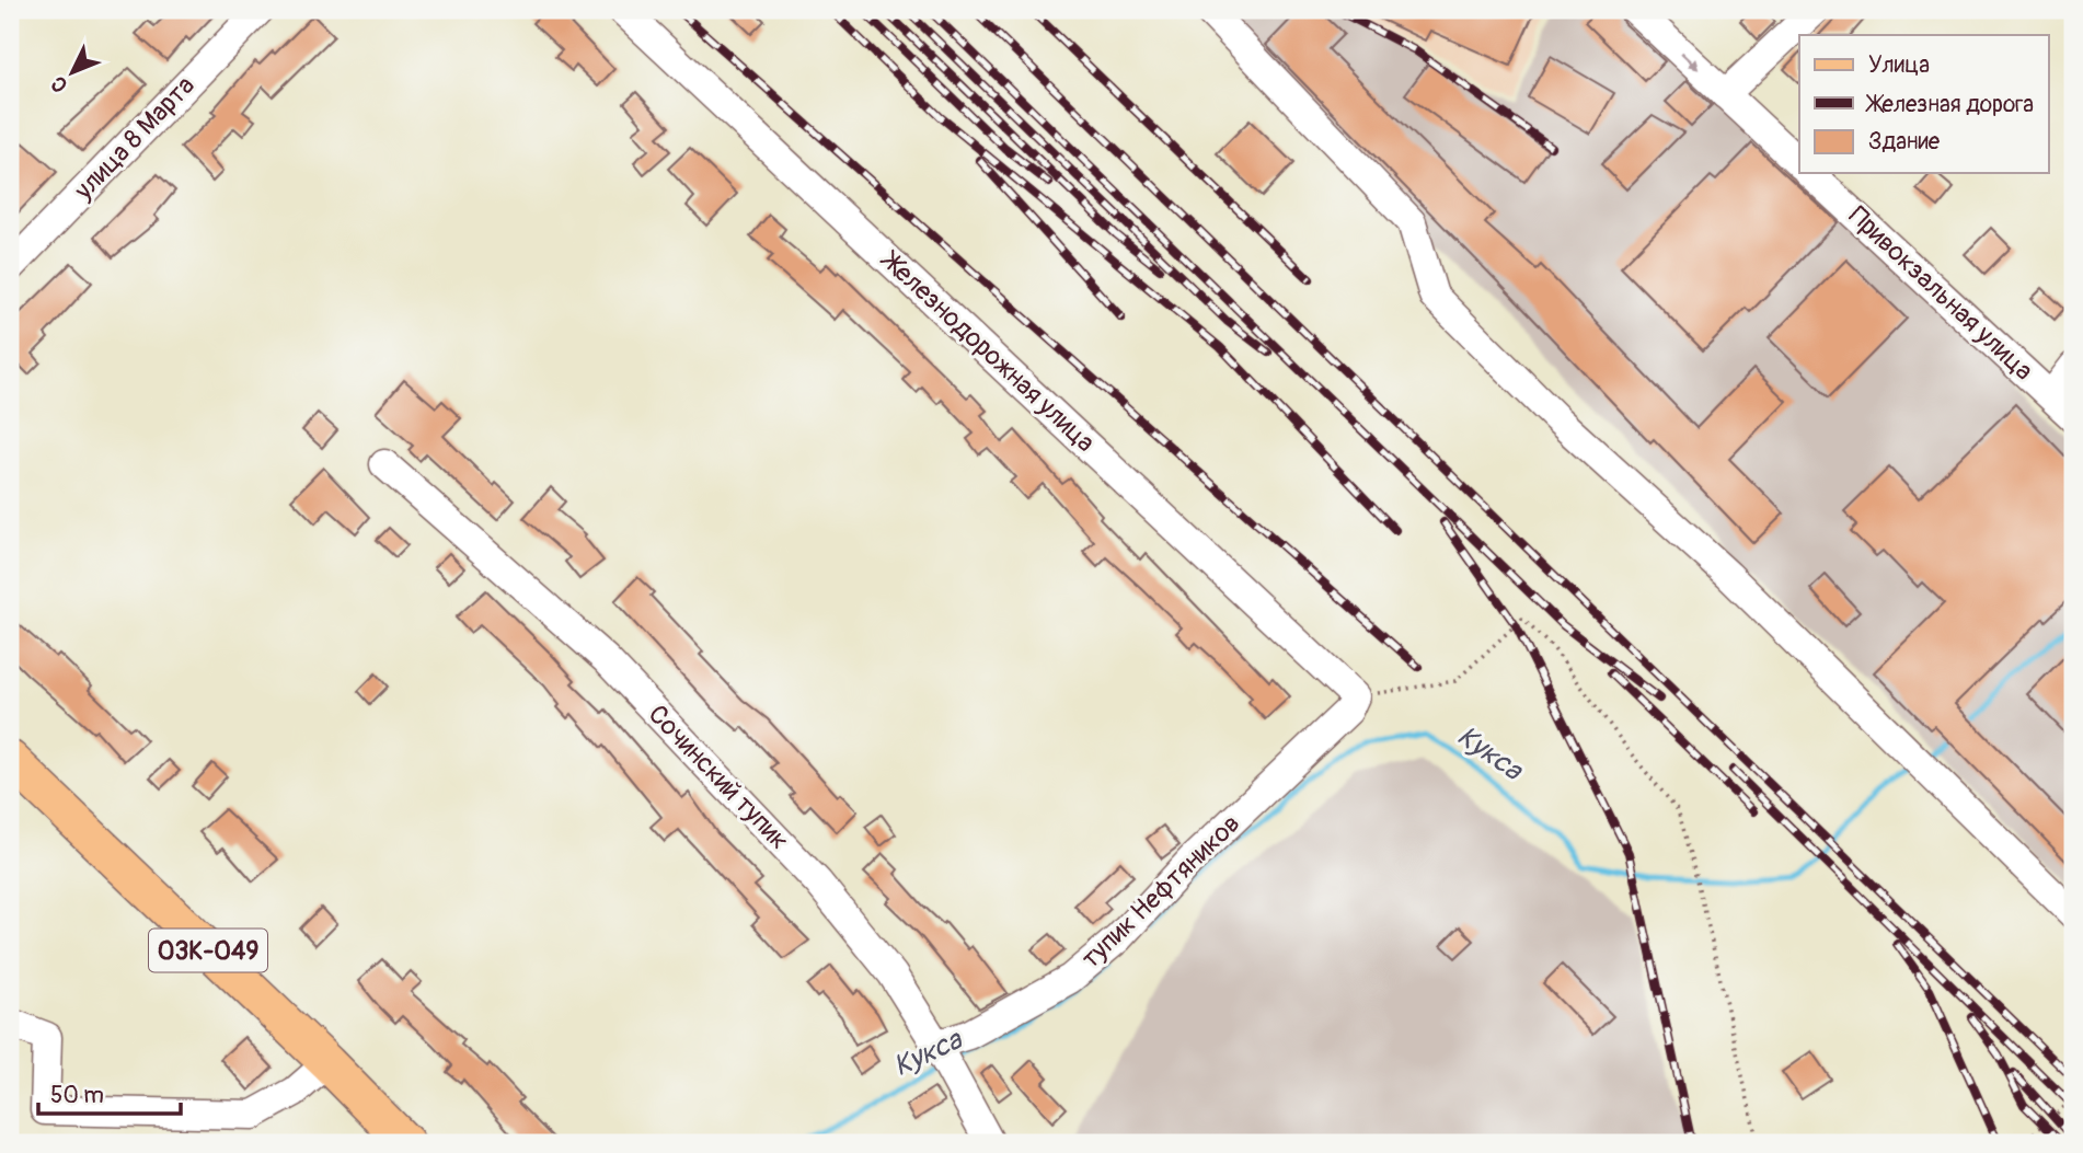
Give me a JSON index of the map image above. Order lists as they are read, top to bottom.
{
  "streets": {
    "main road": ["03К-049"],
    "street": [
      "улица 8 Марта",
      "Привокзальная улица",
      "Железнодорожная улица",
      "Сочинский тупик",
      "тупик Нефтяников"
    ]
  },
  "crossings": [
    ["Железнодорожная улица", "тупик Нефтяников"],
    ["Сочинский тупик", "тупик Нефтяников"]
  ],
  "water": ["Кукса"],
  "legend": ["Улица", "Железная дорога", "Здание"],
  "scale_bar": "50 m",
  "north": "bottom left"
}
